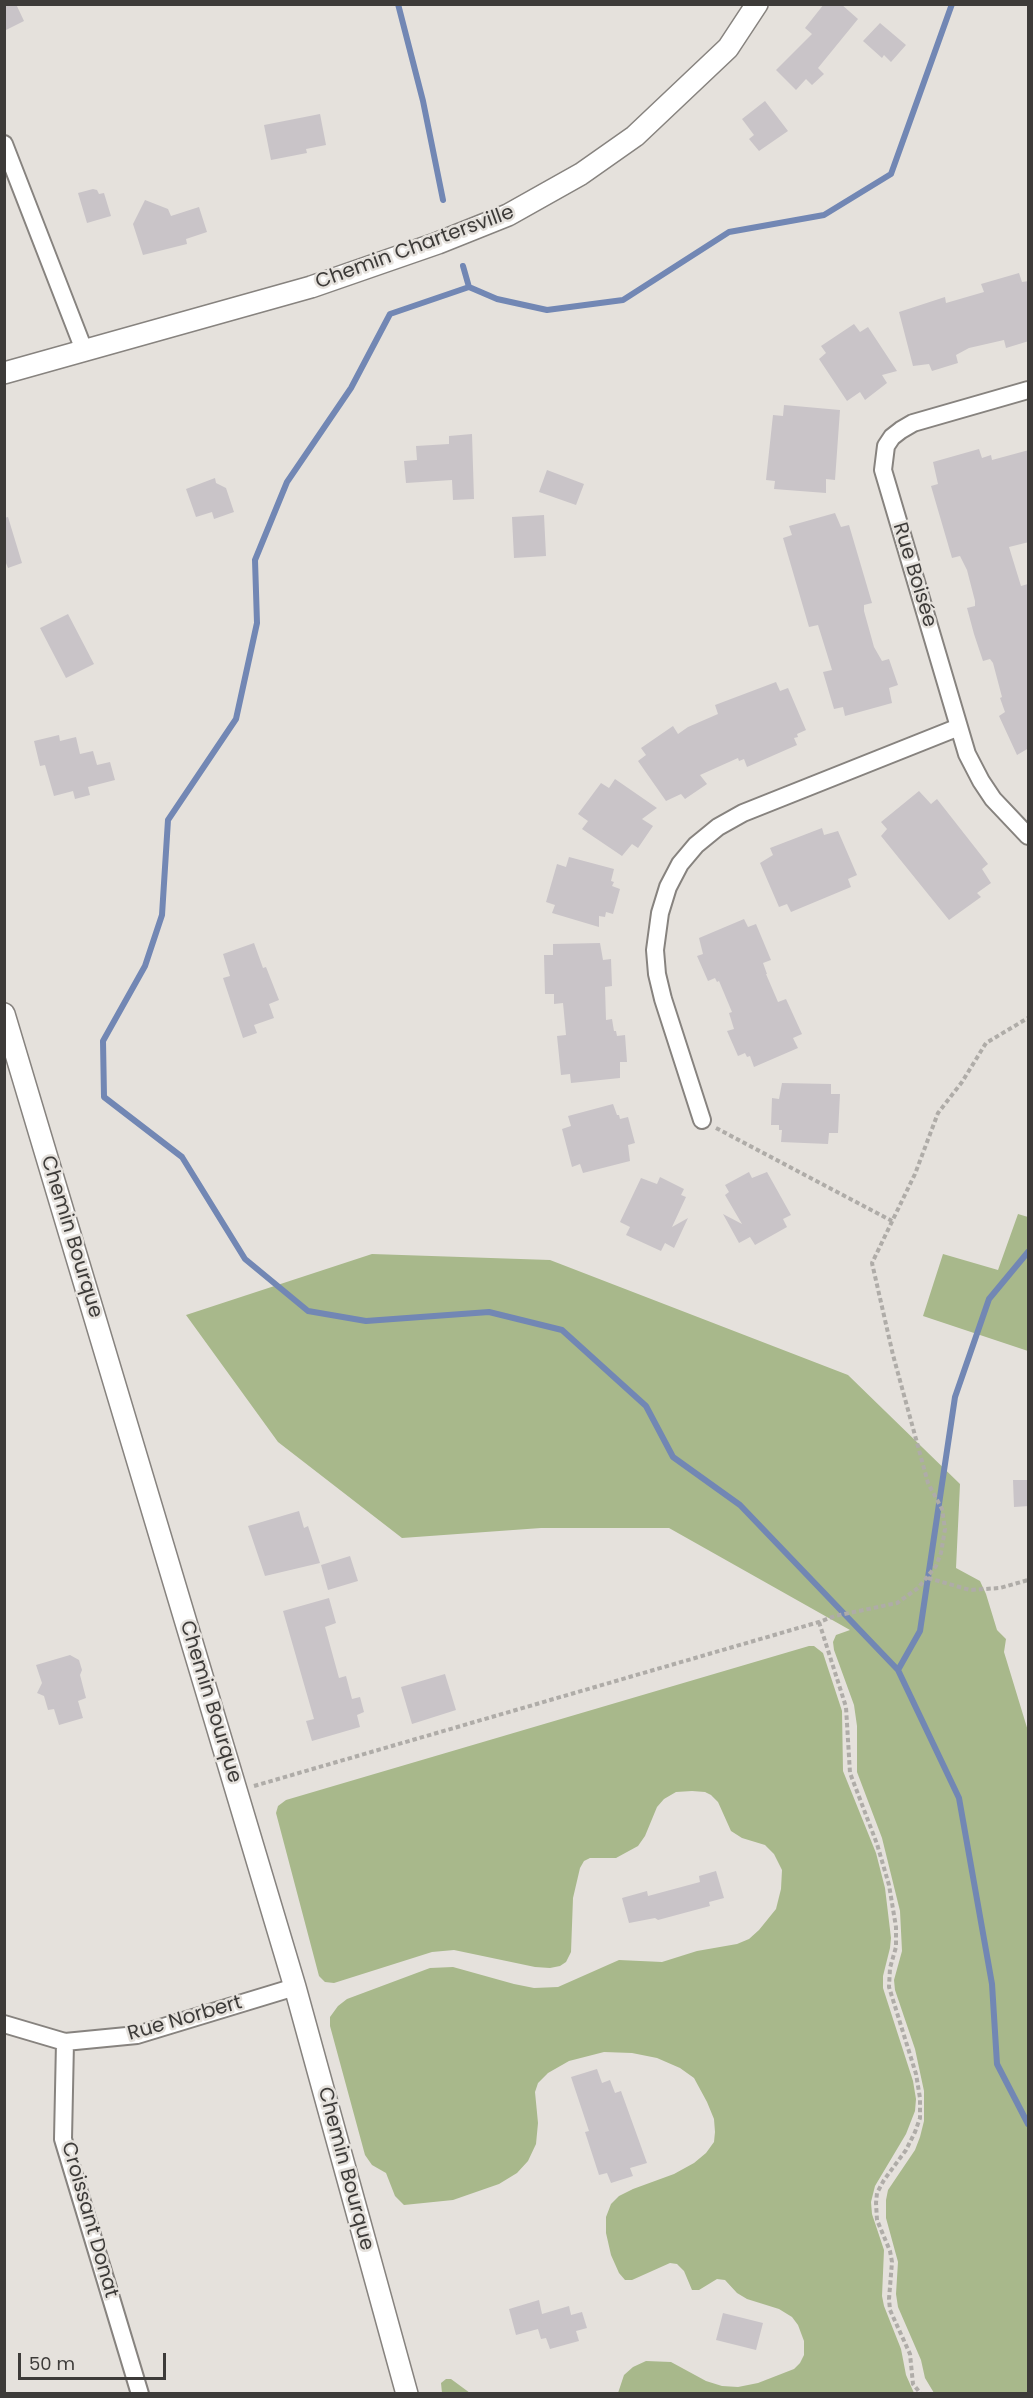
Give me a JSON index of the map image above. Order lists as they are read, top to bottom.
{
  "streets": {
    "street": [
      "Chemin Chartersville",
      "Rue Boisée",
      "Chemin Bourque",
      "Rue Norbert",
      "Croissant Donat"
    ]
  },
  "crossings": [
    ["Chemin Bourque", "Rue Norbert"],
    ["Rue Norbert", "Croissant Donat"]
  ],
  "scale_bar": "50 m"
}
